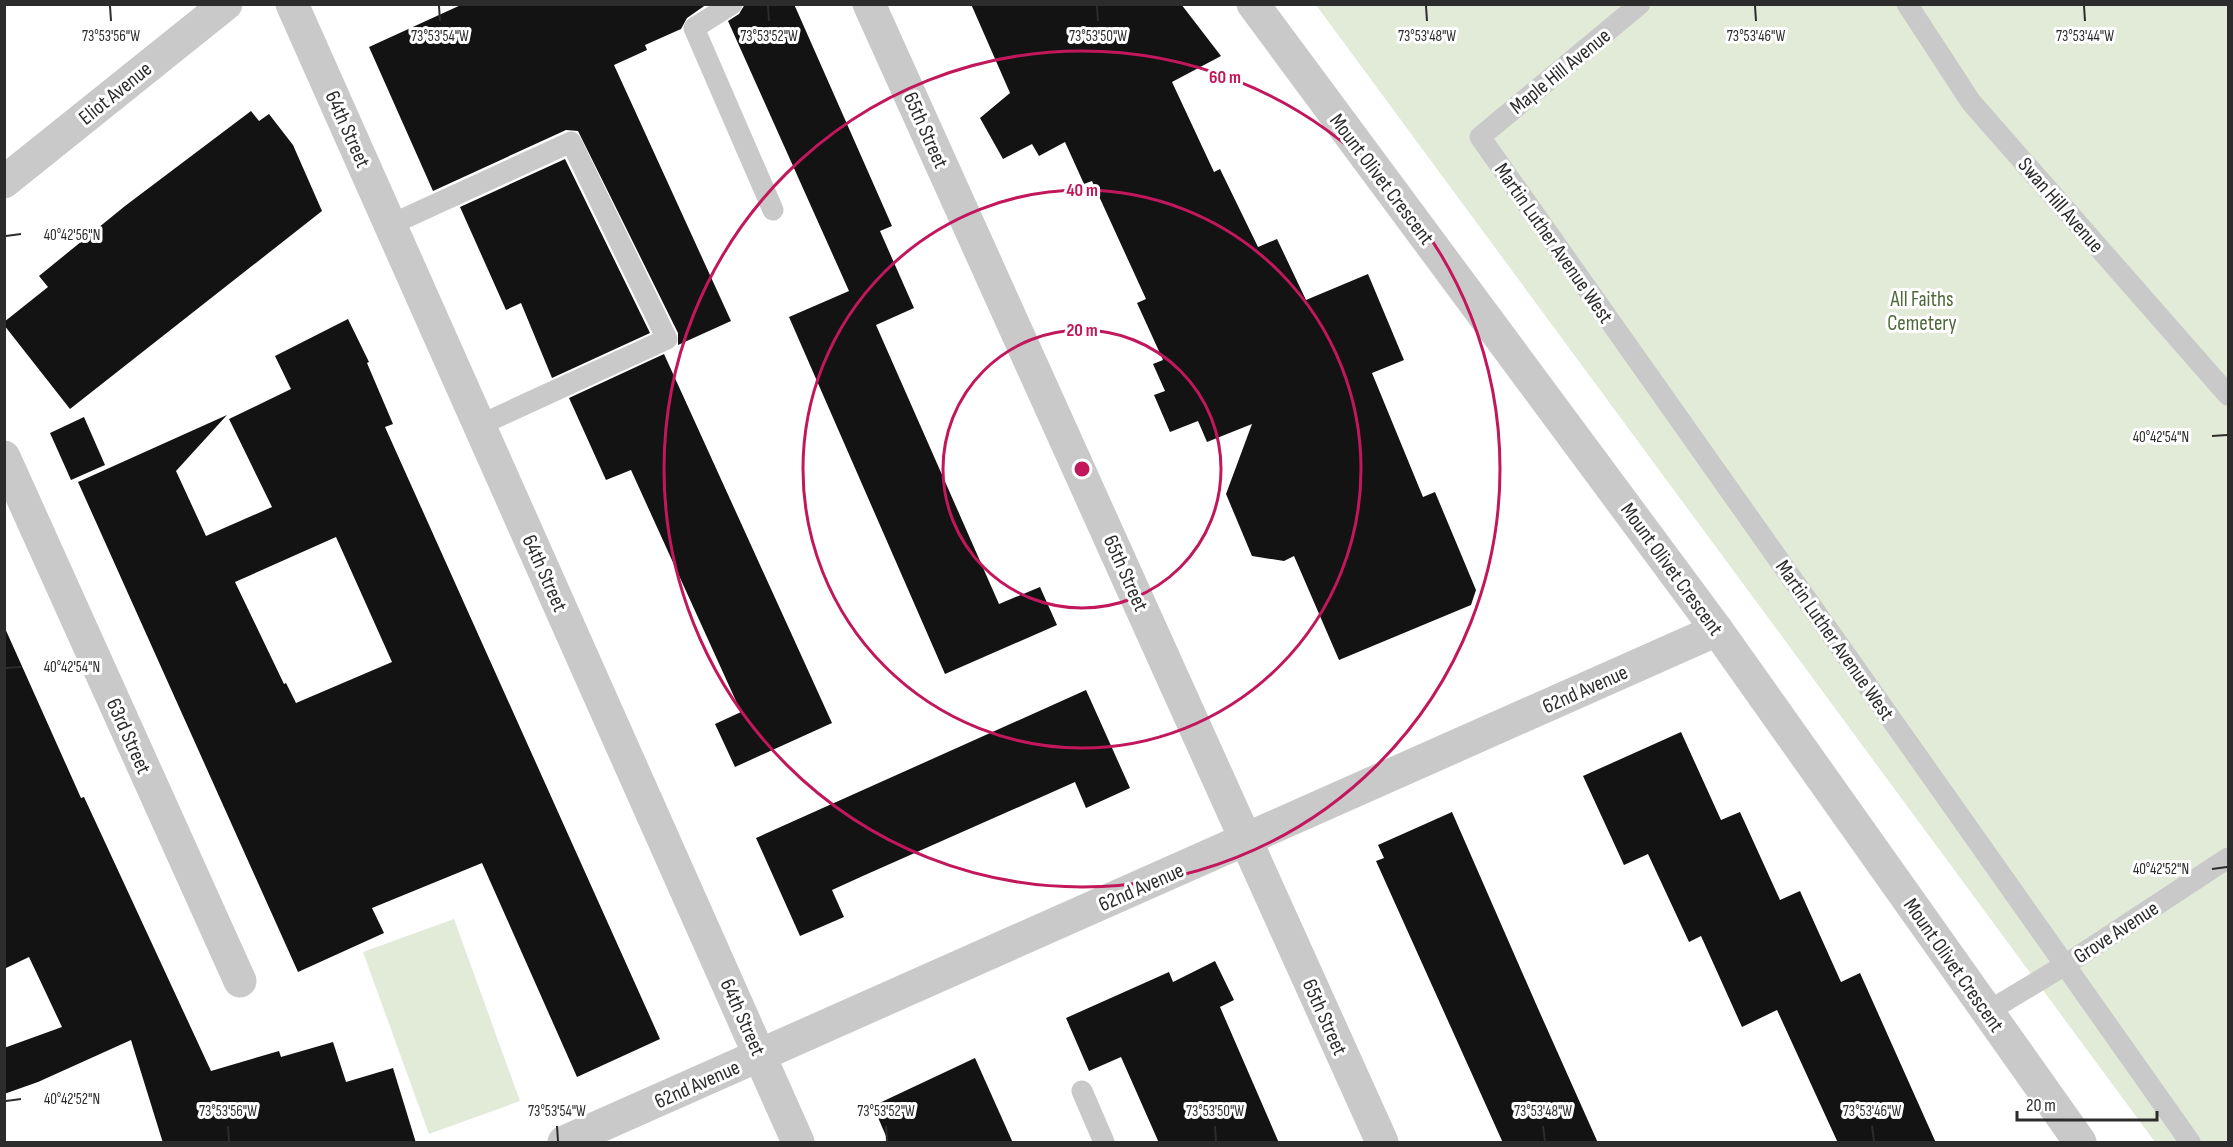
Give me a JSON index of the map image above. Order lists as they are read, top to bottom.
{
  "streets": {
    "street": [
      "Eliot Avenue",
      "64th Street",
      "65th Street",
      "Mount Olivet Crescent",
      "62nd Avenue",
      "63rd Street"
    ],
    "lane": [
      "Maple Hill Avenue",
      "Swan Hill Avenue",
      "Martin Luther Avenue West",
      "Grove Avenue"
    ]
  },
  "crossings": [
    ["Maple Hill Avenue", "Martin Luther Avenue West"],
    ["64th Street", "62nd Avenue"],
    ["65th Street", "62nd Avenue"],
    ["Mount Olivet Crescent", "62nd Avenue"],
    ["Mount Olivet Crescent", "Grove Avenue"],
    ["Martin Luther Avenue West", "Grove Avenue"]
  ],
  "parks": ["All Faiths Cemetery"],
  "scale_bar": "20 m",
  "coordinates": [
    "73°53'56\"W",
    "73°53'54\"W",
    "73°53'52\"W",
    "73°53'50\"W",
    "73°53'48\"W",
    "73°53'46\"W",
    "73°53'44\"W",
    "40°42'56\"N",
    "40°42'54\"N",
    "40°42'52\"N"
  ],
  "rings": ["60 m", "40 m", "20 m"]
}
